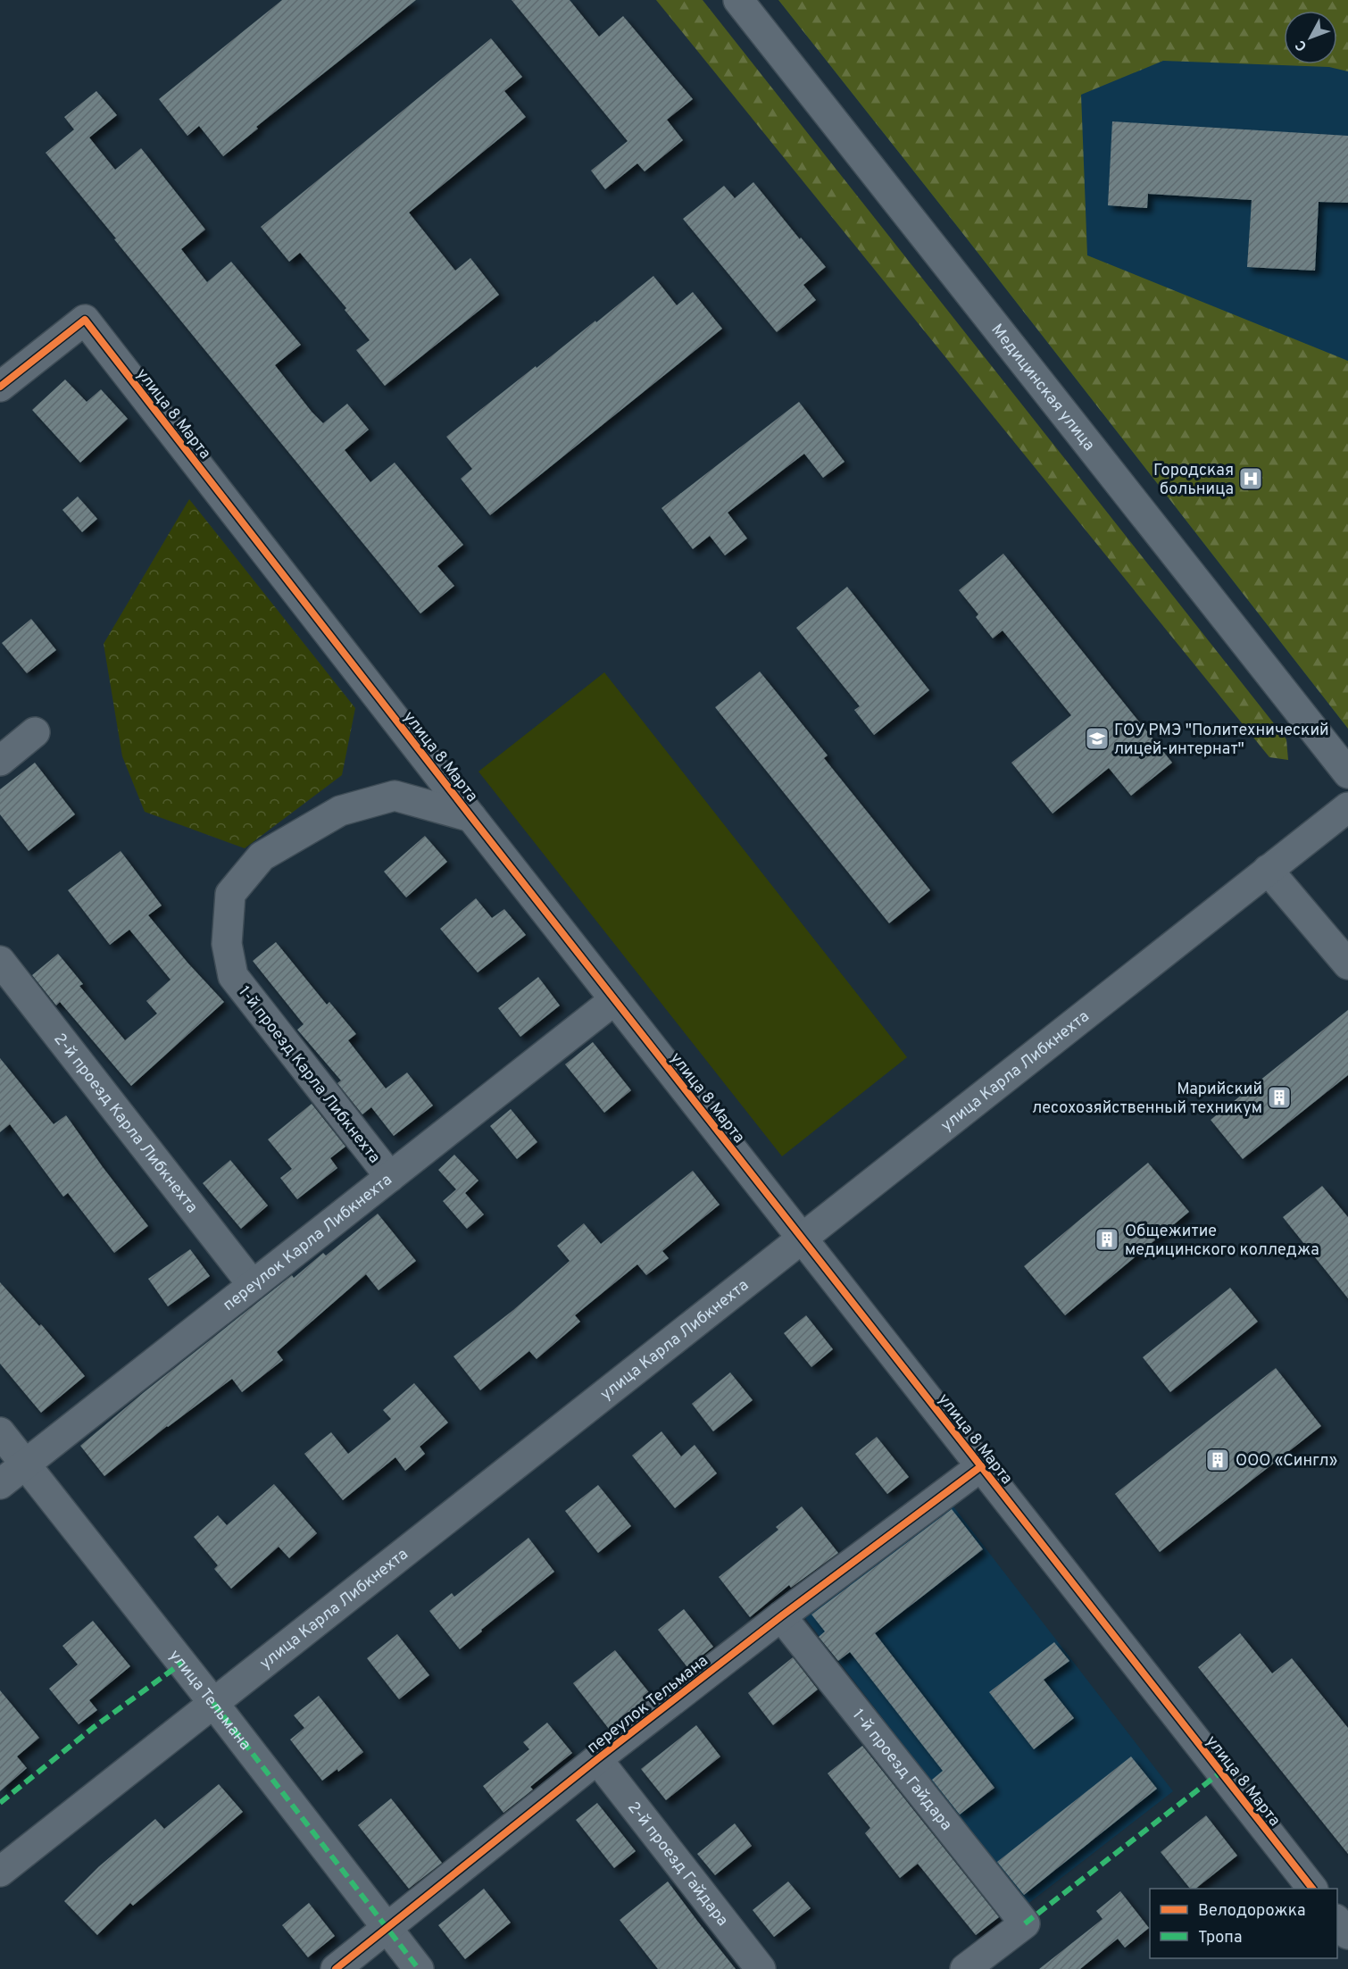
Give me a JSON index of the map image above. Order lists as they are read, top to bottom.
{
  "streets": {
    "street": [
      "Медицинская улица",
      "улица 8 Марта",
      "улица Карла Либкнехта",
      "1-й проезд Карла Либкнехта",
      "2-й проезд Карла Либкнехта",
      "переулок Карла Либкнехта",
      "улица Тельмана",
      "переулок Тельмана",
      "1-й проезд Гайдара",
      "2-й проезд Гайдара"
    ]
  },
  "crossings": [
    ["улица 8 Марта", "улица Карла Либкнехта"],
    ["улица 8 Марта", "1-й проезд Карла Либкнехта"],
    ["улица 8 Марта", "переулок Карла Либкнехта"],
    ["улица 8 Марта", "переулок Тельмана"],
    ["улица Карла Либкнехта", "улица Тельмана"],
    ["1-й проезд Карла Либкнехта", "переулок Карла Либкнехта"],
    ["2-й проезд Карла Либкнехта", "переулок Карла Либкнехта"],
    ["переулок Карла Либкнехта", "улица Тельмана"],
    ["улица Тельмана", "переулок Тельмана"],
    ["переулок Тельмана", "1-й проезд Гайдара"],
    ["переулок Тельмана", "2-й проезд Гайдара"]
  ],
  "places": {
    "hospital": ["Городская больница"],
    "school or university": ["ГОУ РМЭ \"Политехнический лицей-интернат\""],
    "building": ["Марийский лесохозяйственный техникум", "Общежитие медицинского колледжа", "ООО «Сингл»"]
  },
  "legend": ["Велодорожка", "Тропа"],
  "north": "bottom left"
}
